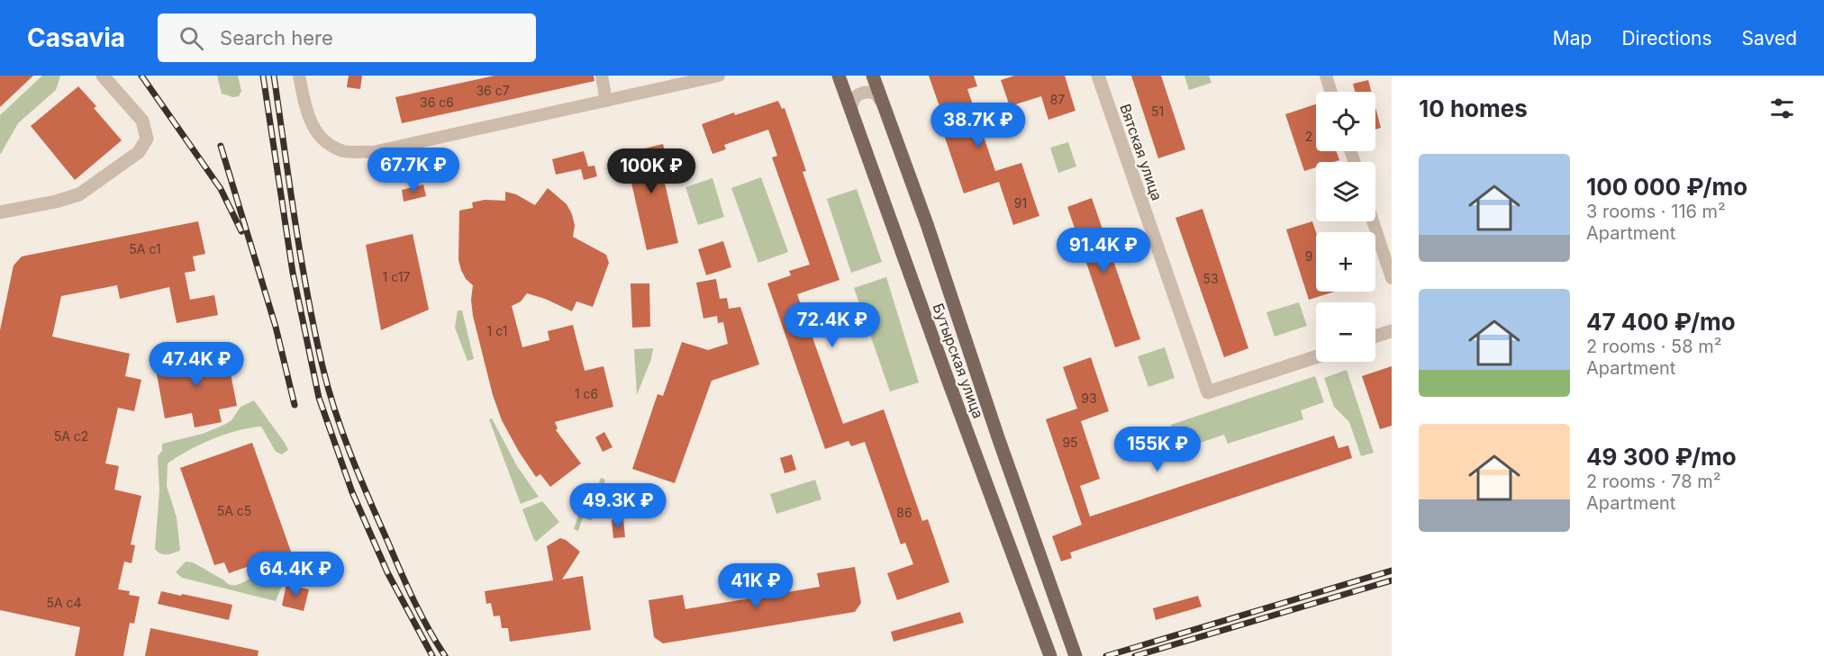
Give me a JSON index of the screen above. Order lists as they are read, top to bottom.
{
  "streets": {
    "main road": ["Бутырская улица"],
    "street": ["Вятская улица"]
  },
  "house_numbers": [
    "36 с7",
    "87",
    "36 с6",
    "51",
    "2",
    "91",
    "5А с1",
    "9",
    "1 с17",
    "53",
    "1 с1",
    "1 с6",
    "93",
    "5А с2",
    "95",
    "5А с5",
    "86",
    "5А с4"
  ],
  "page": {
    "header": "Casavia",
    "search": "Search here",
    "nav": ["Map", "Directions", "Saved"],
    "heading": "10 homes",
    "map_buttons": ["+", "−"],
    "price": [
      "38.7K ₽",
      "67.7K ₽",
      "100K ₽",
      "91.4K ₽",
      "72.4K ₽",
      "47.4K ₽",
      "155K ₽",
      "49.3K ₽",
      "64.4K ₽",
      "41K ₽"
    ],
    "list": [
      {
        "name": "100 000 ₽/mo",
        "note": "3 rooms · 116 m² · Apartment"
      },
      {
        "name": "47 400 ₽/mo",
        "note": "2 rooms · 58 m² · Apartment"
      },
      {
        "name": "49 300 ₽/mo",
        "note": "2 rooms · 78 m² · Apartment"
      }
    ]
  }
}
